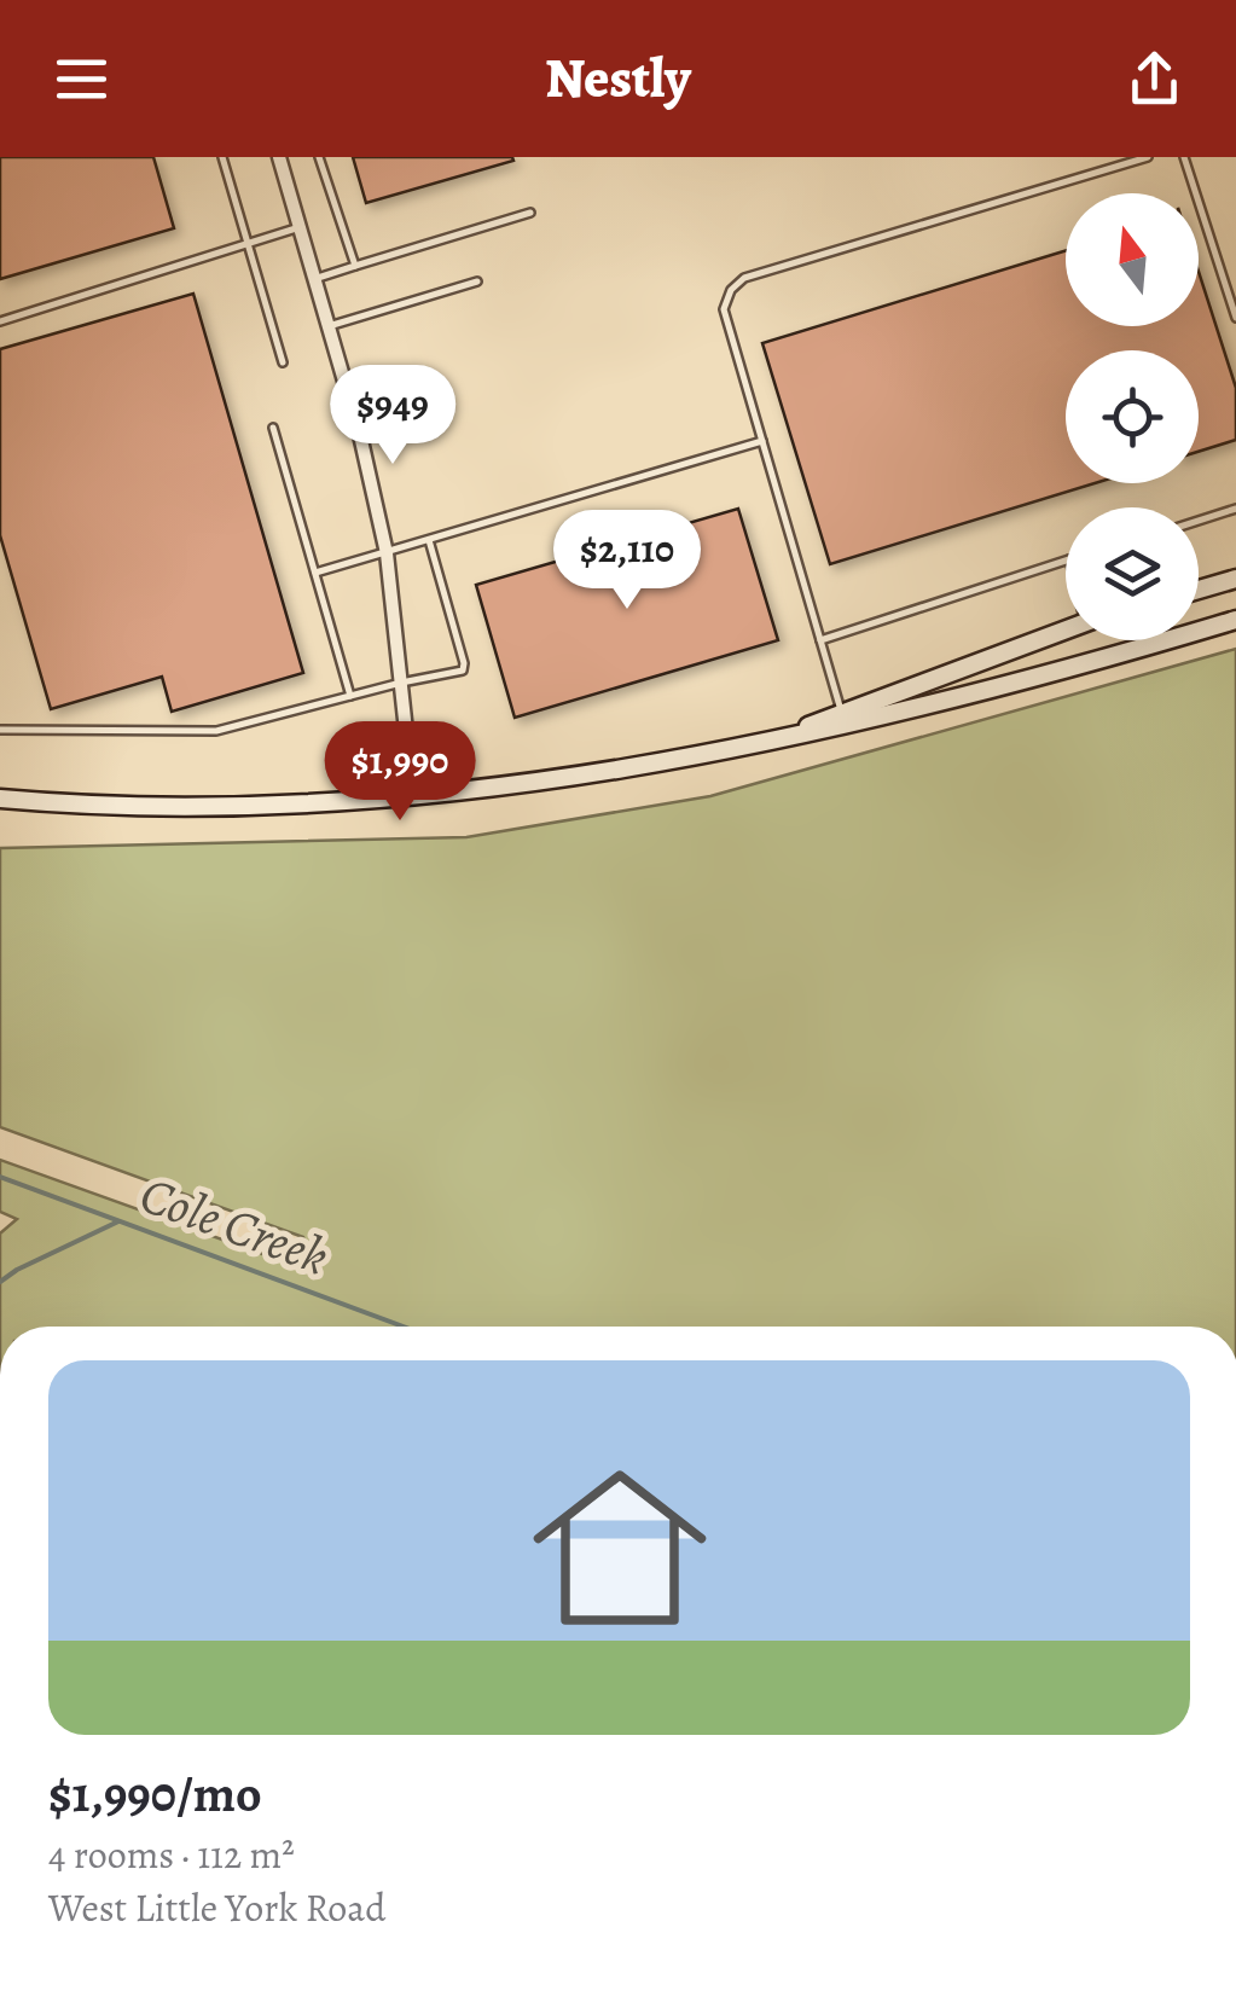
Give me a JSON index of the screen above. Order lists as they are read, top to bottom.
{
  "water": ["Cole Creek"],
  "north": "top",
  "page": {
    "header": "Nestly",
    "price": ["$949", "$2,110", "$1,990"],
    "list": [
      {
        "name": "$1,990/mo",
        "note": "4 rooms · 112 m² · West Little York Road"
      }
    ]
  }
}
